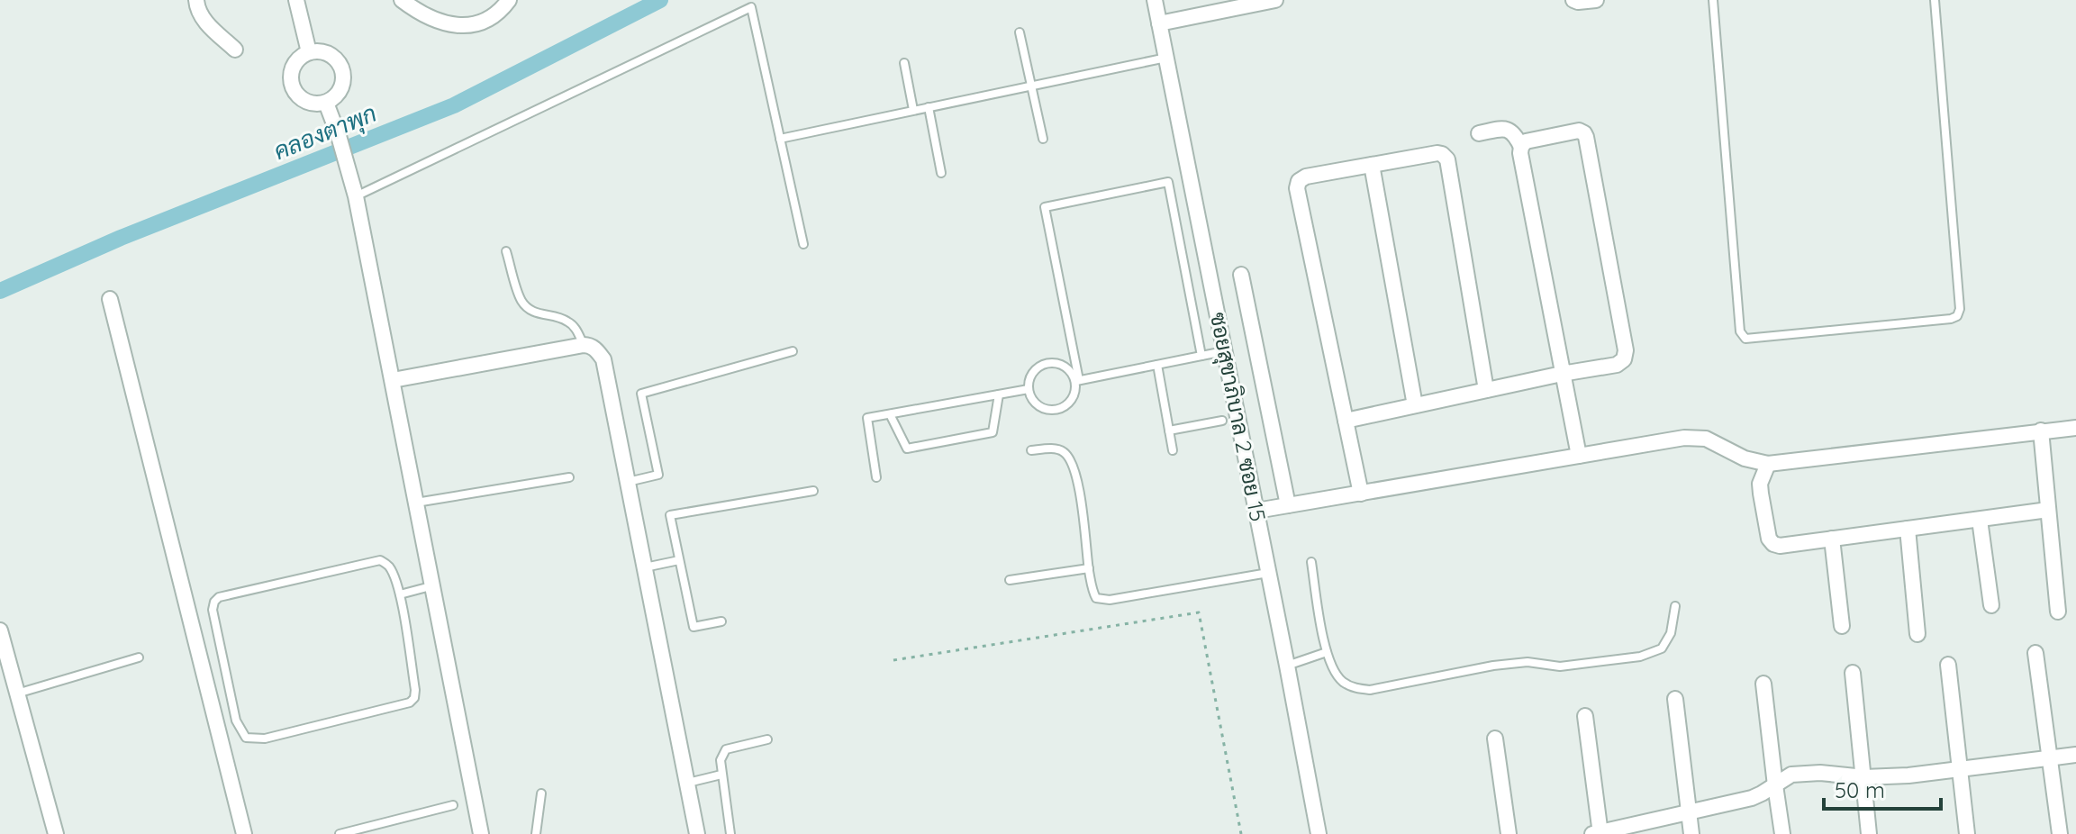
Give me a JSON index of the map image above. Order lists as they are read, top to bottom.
{
  "streets": {
    "street": ["ซอยสุขาภิบาล 2 ซอย 15"]
  },
  "water": ["คลองตาพุก"],
  "scale_bar": "50 m"
}
